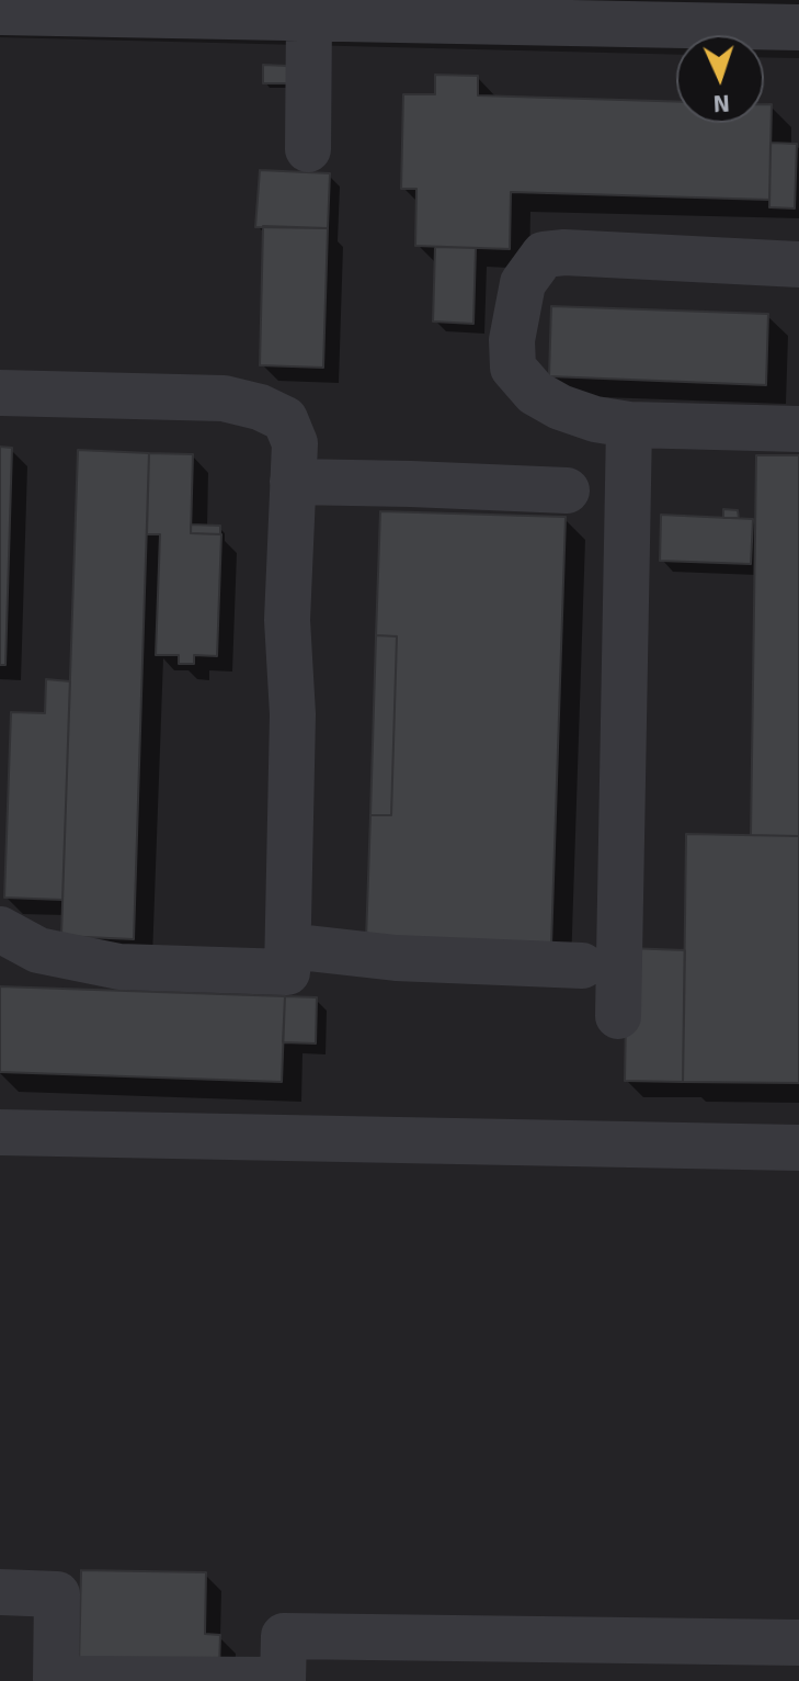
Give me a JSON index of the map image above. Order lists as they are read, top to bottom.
{
  "north": "bottom"
}
